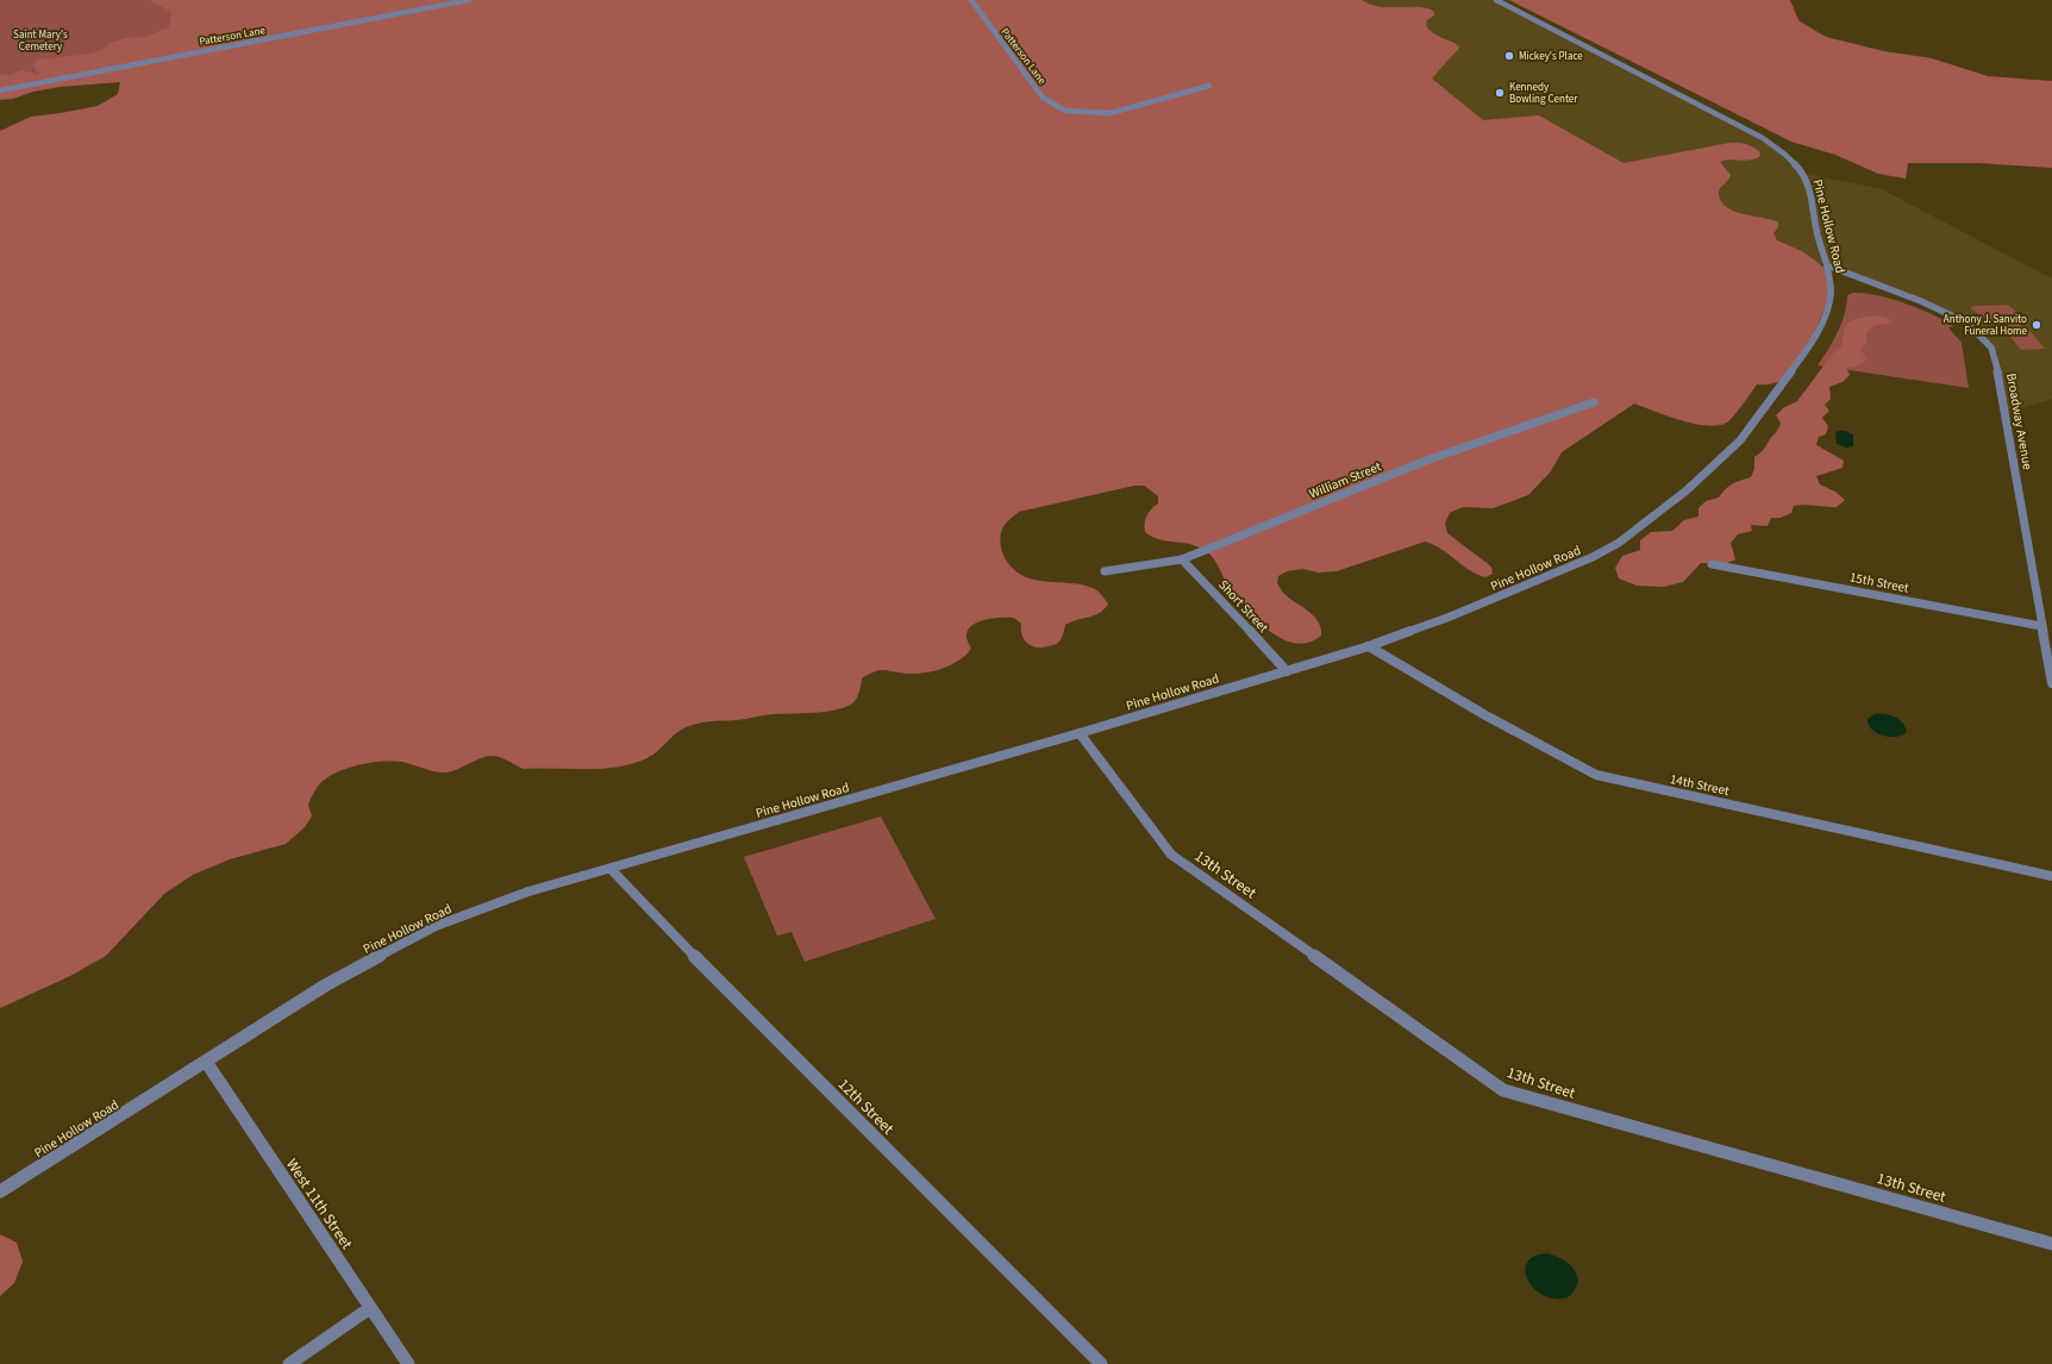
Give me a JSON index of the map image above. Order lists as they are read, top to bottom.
{
  "streets": {
    "street": [
      "Patterson Lane",
      "Pine Hollow Road",
      "Broadway Avenue",
      "William Street",
      "15th Street",
      "Short Street",
      "14th Street",
      "13th Street",
      "12th Street",
      "West 11th Street"
    ]
  },
  "crossings": [
    ["Pine Hollow Road", "Broadway Avenue"],
    ["Pine Hollow Road", "Short Street"],
    ["Pine Hollow Road", "14th Street"],
    ["Pine Hollow Road", "13th Street"],
    ["Pine Hollow Road", "12th Street"],
    ["Pine Hollow Road", "West 11th Street"],
    ["Broadway Avenue", "15th Street"],
    ["William Street", "Short Street"]
  ],
  "parks": ["Saint Mary's Cemetery"],
  "places": ["Mickey's Place", "Kennedy Bowling Center", "Anthony J. Sanvito Funeral Home"]
}
